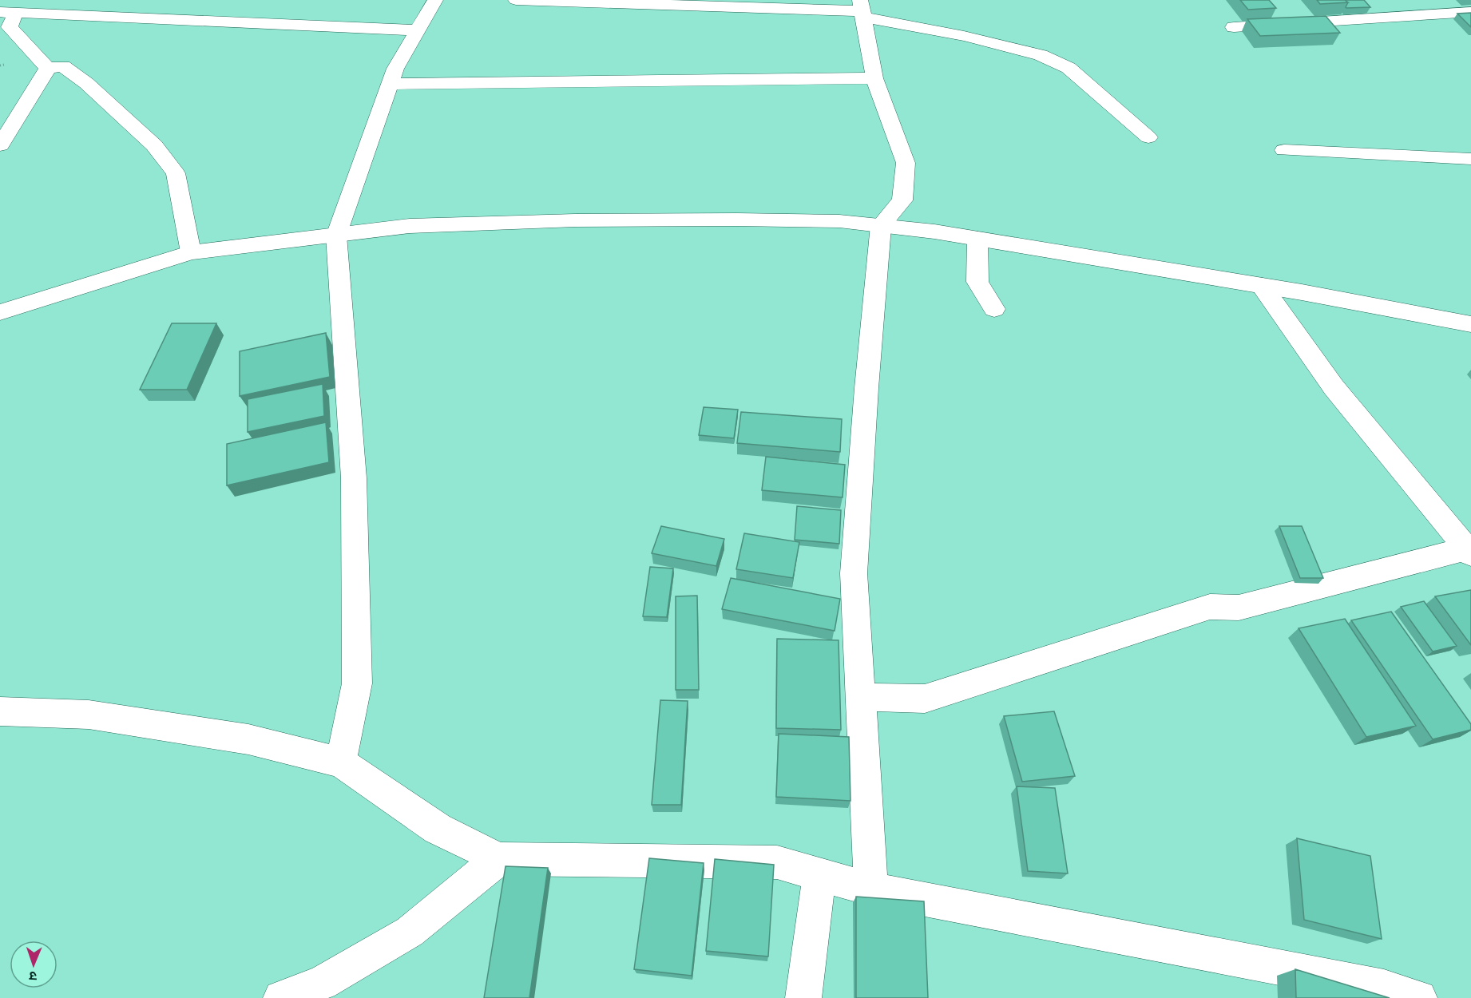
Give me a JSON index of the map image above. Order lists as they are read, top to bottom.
{
  "north": "bottom"
}
